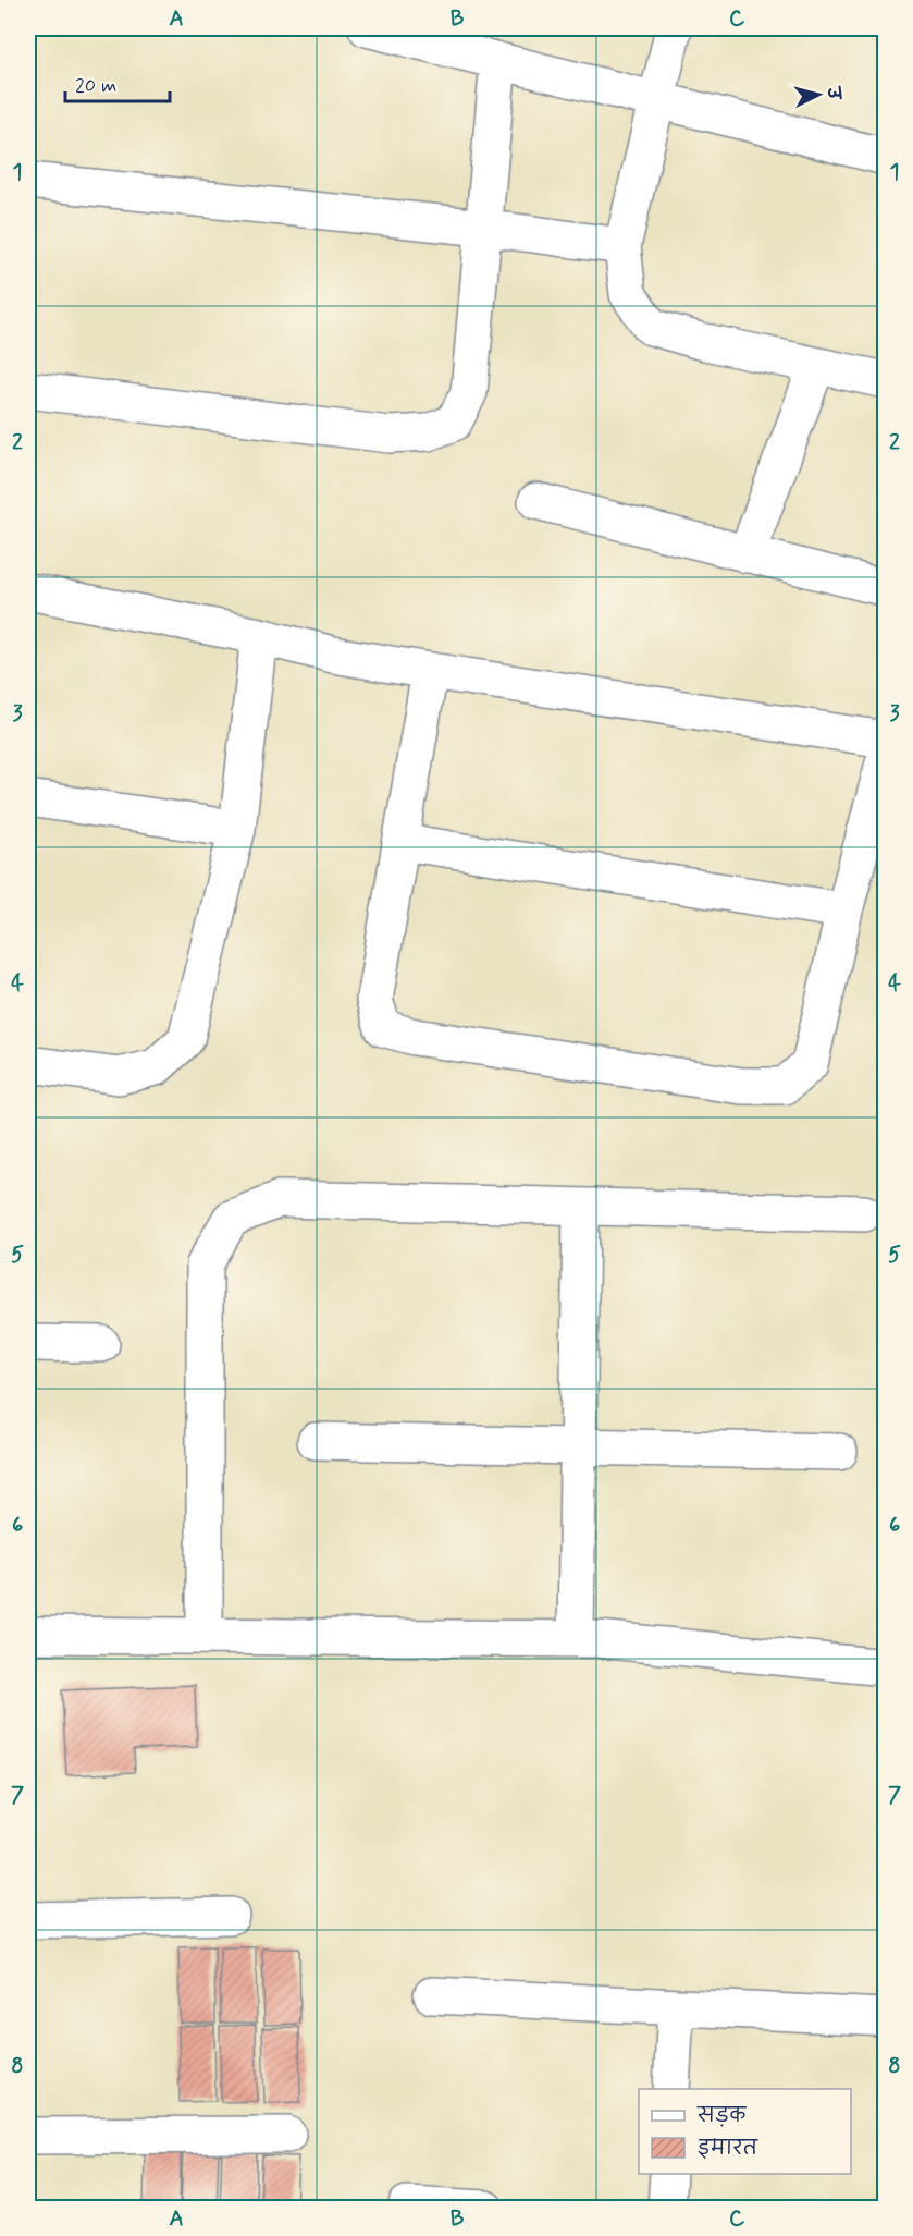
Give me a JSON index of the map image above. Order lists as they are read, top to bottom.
{
  "legend": ["सड़क", "इमारत"],
  "scale_bar": "20 m",
  "north": "right",
  "grid": {
    "columns": ["A", "B", "C"],
    "rows": [
      "1",
      "2",
      "3",
      "4",
      "5",
      "6",
      "7",
      "8"
    ]
  }
}
